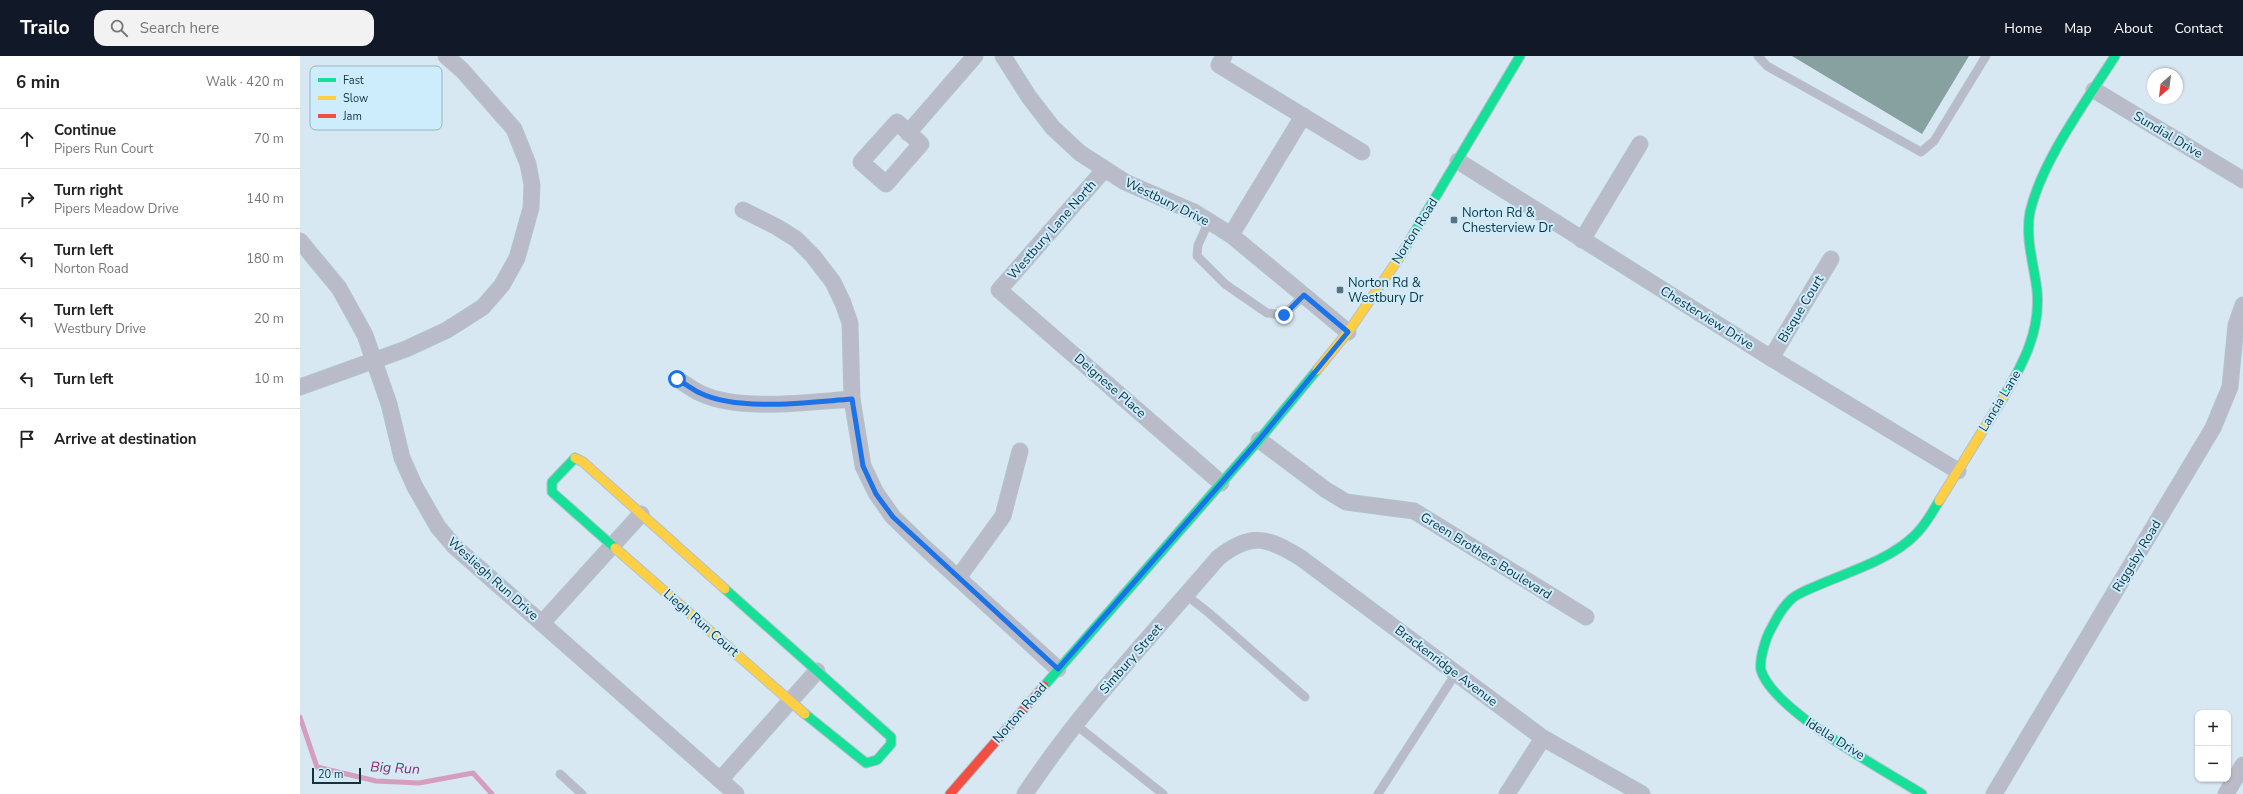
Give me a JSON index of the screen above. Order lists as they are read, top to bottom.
{
  "streets": {
    "street": [
      "Sundial Drive",
      "Westbury Drive",
      "Westbury Lane North",
      "Norton Road",
      "Bisque Court",
      "Chesterview Drive",
      "Deignese Place",
      "Lancia Lane",
      "Green Brothers Boulevard",
      "Riggsby Road",
      "Wesliegh Run Drive",
      "Liegh Run Court",
      "Simbury Street",
      "Brackenridge Avenue",
      "Idella Drive"
    ]
  },
  "crossings": [
    ["Sundial Drive", "Lancia Lane"],
    ["Westbury Drive", "Westbury Lane North"],
    ["Westbury Drive", "Norton Road"],
    ["Westbury Lane North", "Deignese Place"],
    ["Norton Road", "Chesterview Drive"],
    ["Norton Road", "Deignese Place"],
    ["Norton Road", "Green Brothers Boulevard"],
    ["Bisque Court", "Chesterview Drive"],
    ["Chesterview Drive", "Lancia Lane"],
    ["Lancia Lane", "Idella Drive"],
    ["Simbury Street", "Brackenridge Avenue"]
  ],
  "water": ["Big Run"],
  "places": {
    "transit": ["Norton Rd & Chesterview Dr", "Norton Rd & Westbury Dr"]
  },
  "legend": ["Fast", "Slow", "Jam"],
  "scale_bar": "20 m",
  "north": "bottom left",
  "page": {
    "header": "Trailo",
    "search": "Search here",
    "nav": [
      "Home",
      "Map",
      "About",
      "Contact"
    ],
    "heading": ["6 min", "Walk · 420 m"],
    "list": [
      ["Continue", "Pipers Run Court", "70 m"],
      ["Turn right", "Pipers Meadow Drive", "140 m"],
      ["Turn left", "Norton Road", "180 m"],
      ["Turn left", "Westbury Drive", "20 m"],
      ["Turn left", "10 m"],
      "Arrive at destination"
    ],
    "map_buttons": ["+", "−"],
    "scale": "20 m"
  }
}
